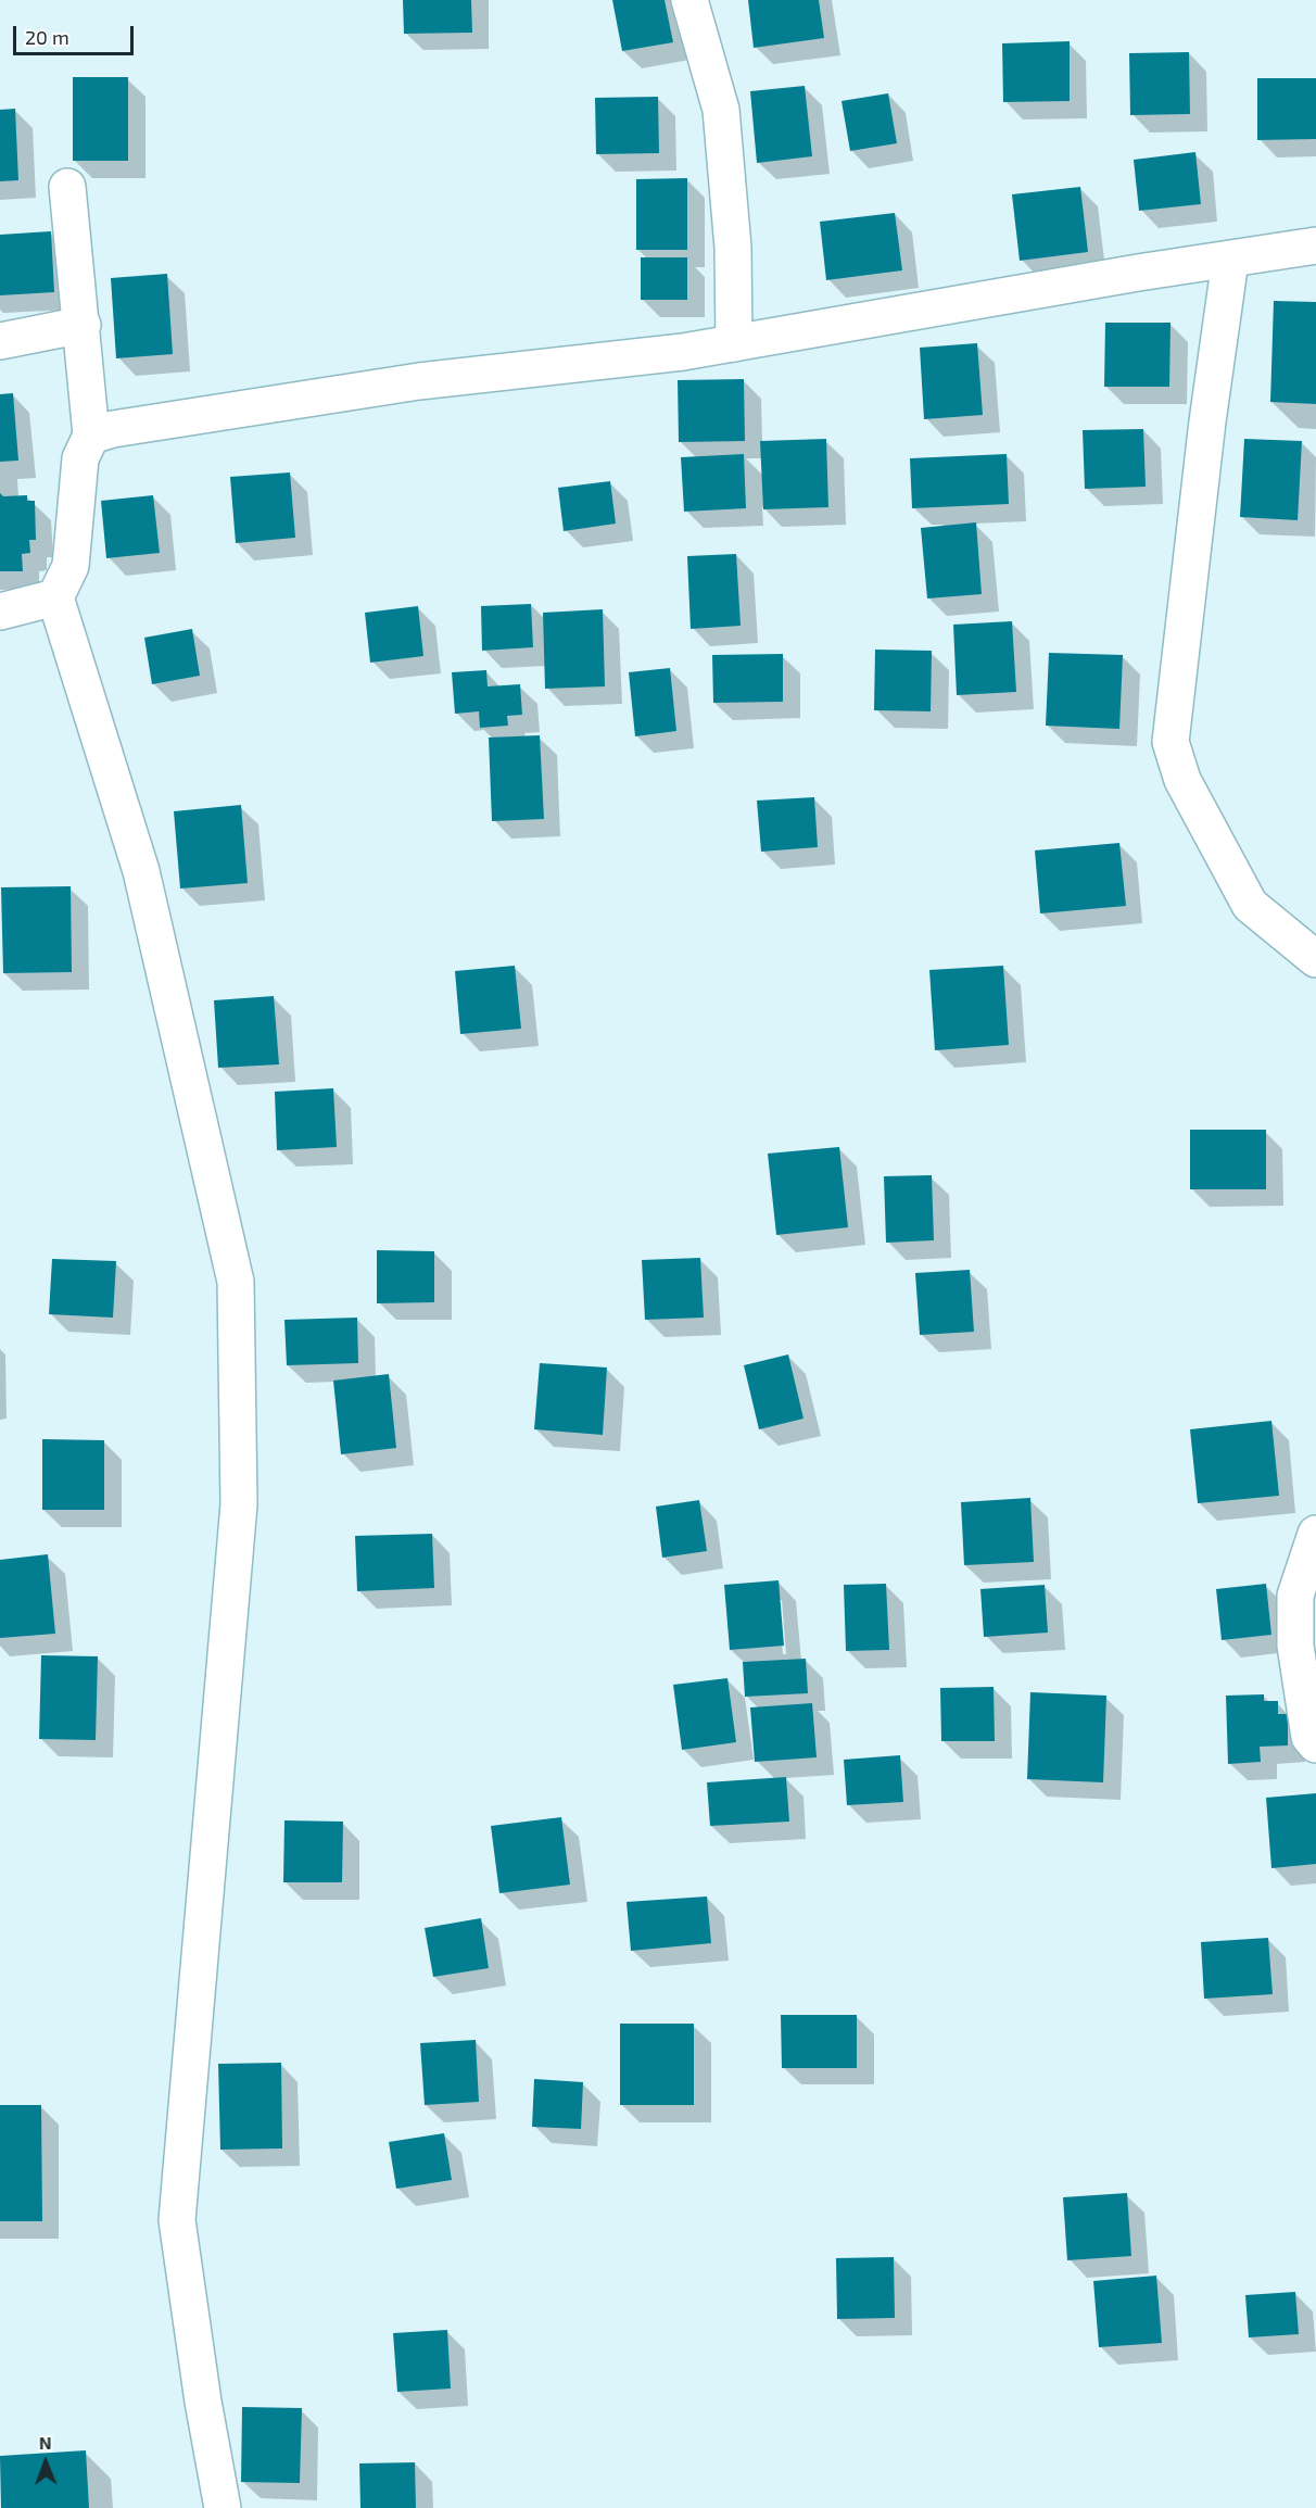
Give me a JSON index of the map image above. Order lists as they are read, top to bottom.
{
  "scale_bar": "20 m",
  "north": "top"
}
